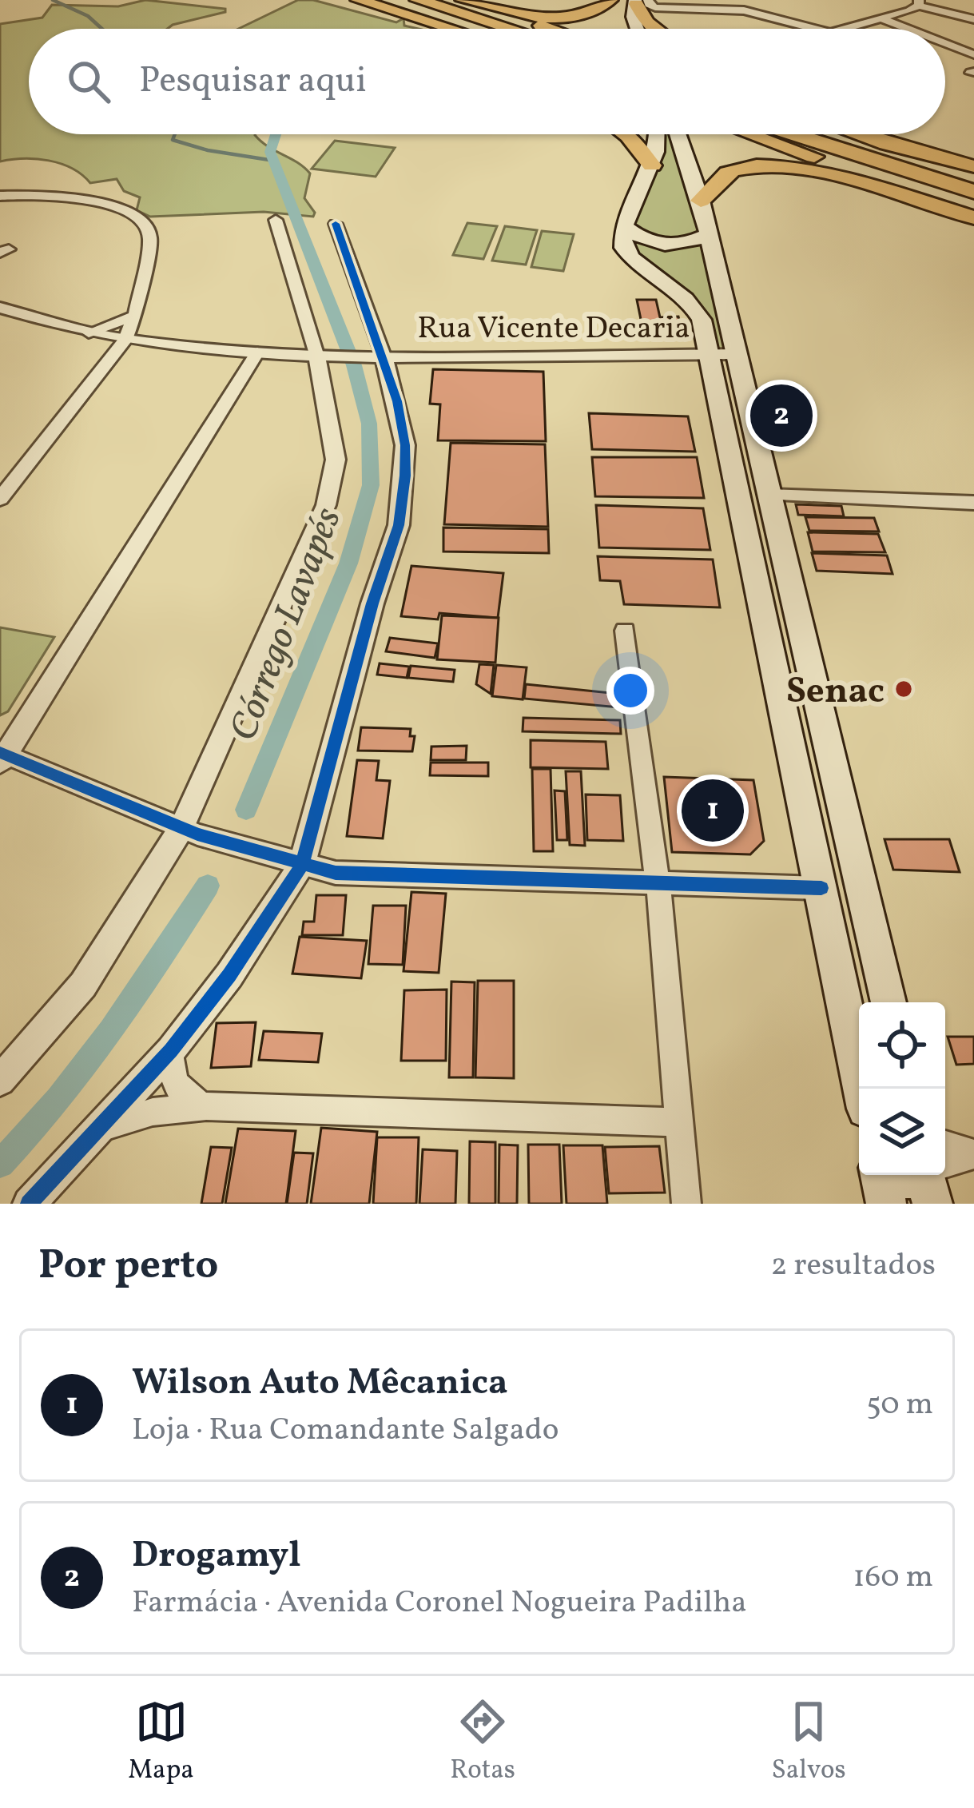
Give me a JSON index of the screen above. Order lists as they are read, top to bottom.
{
  "streets": {
    "street": ["Rua Vicente Decaria"]
  },
  "water": ["Córrego Lavapés"],
  "places": ["Senac"],
  "page": {
    "search": "Pesquisar aqui",
    "pins": ["2", "1"],
    "heading": ["Por perto", "2 resultados"],
    "list": [
      {
        "mark": "1",
        "name": "Wilson Auto Mêcanica",
        "note": "Loja · Rua Comandante Salgado",
        "value": "50 m"
      },
      {
        "mark": "2",
        "name": "Drogamyl",
        "note": "Farmácia · Avenida Coronel Nogueira Padilha",
        "value": "160 m"
      }
    ],
    "nav": ["Mapa", "Rotas", "Salvos"]
  }
}
